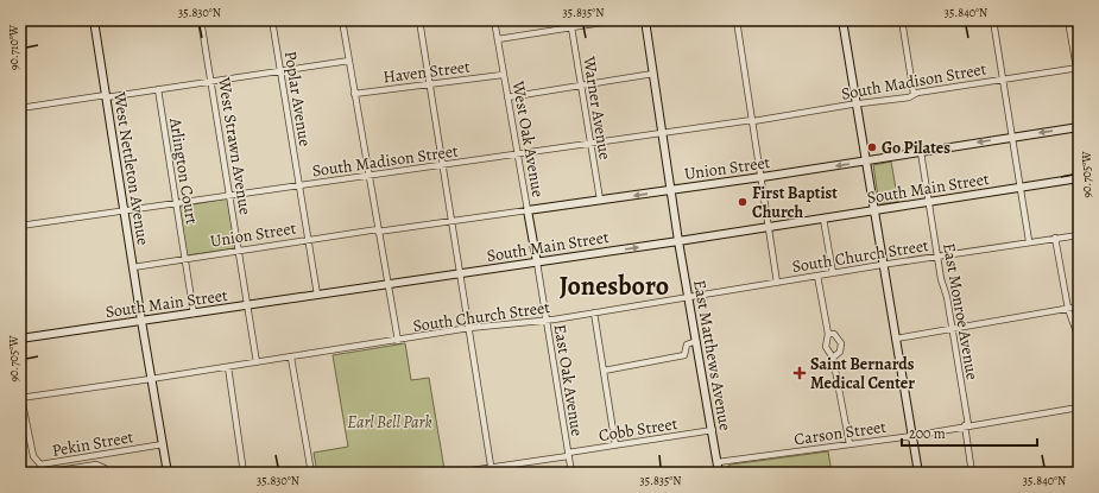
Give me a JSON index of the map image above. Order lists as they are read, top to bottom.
{
  "streets": {
    "main road": [
      "West Oak Avenue",
      "Union Street",
      "West Nettleton Avenue",
      "South Main Street",
      "East Matthews Avenue"
    ],
    "street": [
      "Haven Street",
      "South Madison Street",
      "Poplar Avenue",
      "Warner Avenue",
      "West Strawn Avenue",
      "Arlington Court",
      "South Church Street",
      "East Monroe Avenue",
      "East Oak Avenue",
      "Cobb Street",
      "Carson Street",
      "Pekin Street"
    ]
  },
  "crossings": [
    ["Haven Street", "West Oak Avenue"],
    ["South Madison Street", "Poplar Avenue"],
    ["South Madison Street", "Warner Avenue"],
    ["South Madison Street", "West Oak Avenue"],
    ["South Madison Street", "West Strawn Avenue"],
    ["South Madison Street", "West Nettleton Avenue"],
    ["South Madison Street", "Arlington Court"],
    ["South Madison Street", "East Matthews Avenue"],
    ["Poplar Avenue", "Union Street"],
    ["Poplar Avenue", "South Main Street"],
    ["Warner Avenue", "Union Street"],
    ["West Oak Avenue", "Union Street"],
    ["West Oak Avenue", "South Main Street"],
    ["West Oak Avenue", "East Oak Avenue"],
    ["West Strawn Avenue", "Union Street"],
    ["West Strawn Avenue", "South Main Street"],
    ["West Strawn Avenue", "South Church Street"],
    ["Union Street", "West Nettleton Avenue"],
    ["Union Street", "Arlington Court"],
    ["Union Street", "East Monroe Avenue"],
    ["Union Street", "East Matthews Avenue"],
    ["West Nettleton Avenue", "South Main Street"],
    ["West Nettleton Avenue", "South Church Street"],
    ["West Nettleton Avenue", "Pekin Street"],
    ["Arlington Court", "South Main Street"],
    ["South Main Street", "East Monroe Avenue"],
    ["South Main Street", "East Matthews Avenue"],
    ["South Main Street", "East Oak Avenue"],
    ["South Church Street", "East Monroe Avenue"],
    ["South Church Street", "East Matthews Avenue"],
    ["South Church Street", "East Oak Avenue"],
    ["South Church Street", "Pekin Street"],
    ["East Monroe Avenue", "Carson Street"],
    ["East Matthews Avenue", "Cobb Street"],
    ["East Matthews Avenue", "Carson Street"],
    ["East Oak Avenue", "Cobb Street"]
  ],
  "one_way": ["Union Street"],
  "districts": ["Jonesboro"],
  "parks": ["Earl Bell Park"],
  "places": {
    "other": ["Go Pilates", "First Baptist Church"],
    "health": ["Saint Bernards Medical Center"]
  },
  "scale_bar": "200 m",
  "coordinates": [
    "35.830°N",
    "35.835°N",
    "35.840°N",
    "90.710°W",
    "90.705°W"
  ]
}
